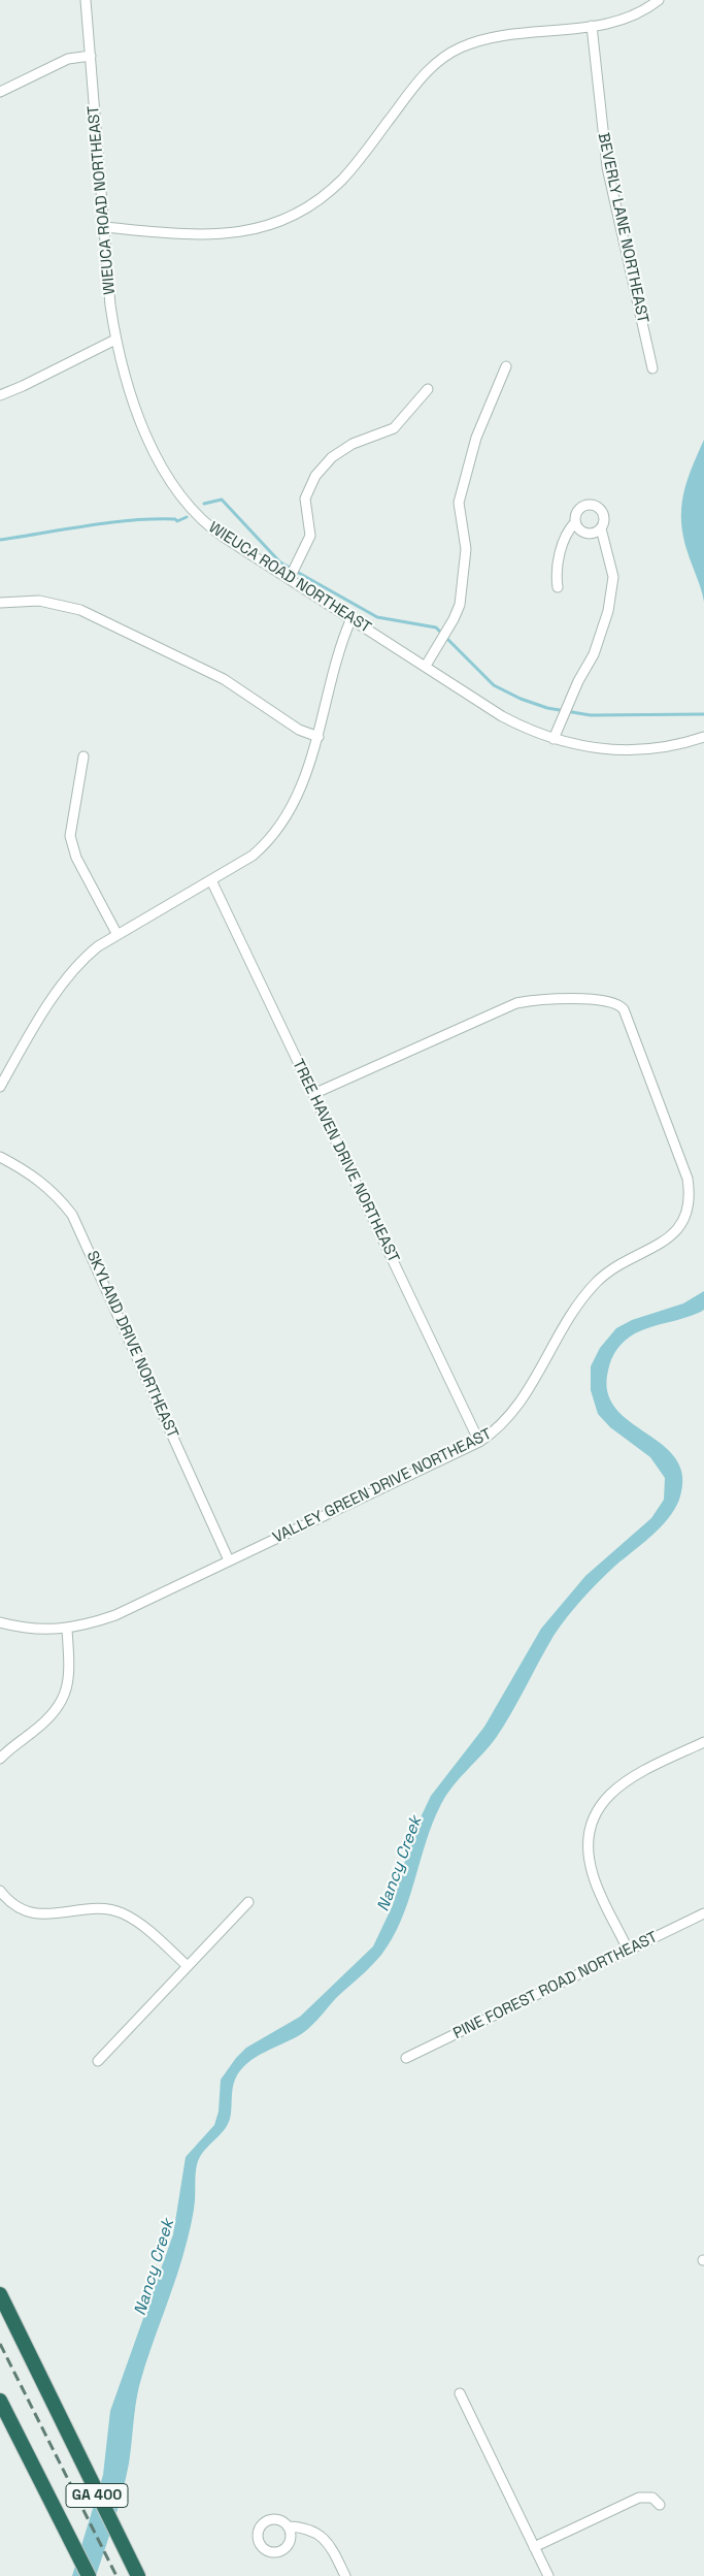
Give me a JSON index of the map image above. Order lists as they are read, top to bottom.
{
  "streets": {
    "highway": ["GA 400"],
    "street": [
      "WIEUCA ROAD NORTHEAST",
      "BEVERLY LANE NORTHEAST",
      "TREE HAVEN DRIVE NORTHEAST",
      "SKYLAND DRIVE NORTHEAST",
      "VALLEY GREEN DRIVE NORTHEAST",
      "PINE FOREST ROAD NORTHEAST"
    ]
  },
  "crossings": [
    ["TREE HAVEN DRIVE NORTHEAST", "VALLEY GREEN DRIVE NORTHEAST"],
    ["SKYLAND DRIVE NORTHEAST", "VALLEY GREEN DRIVE NORTHEAST"]
  ],
  "water": ["Nancy Creek"]
}
